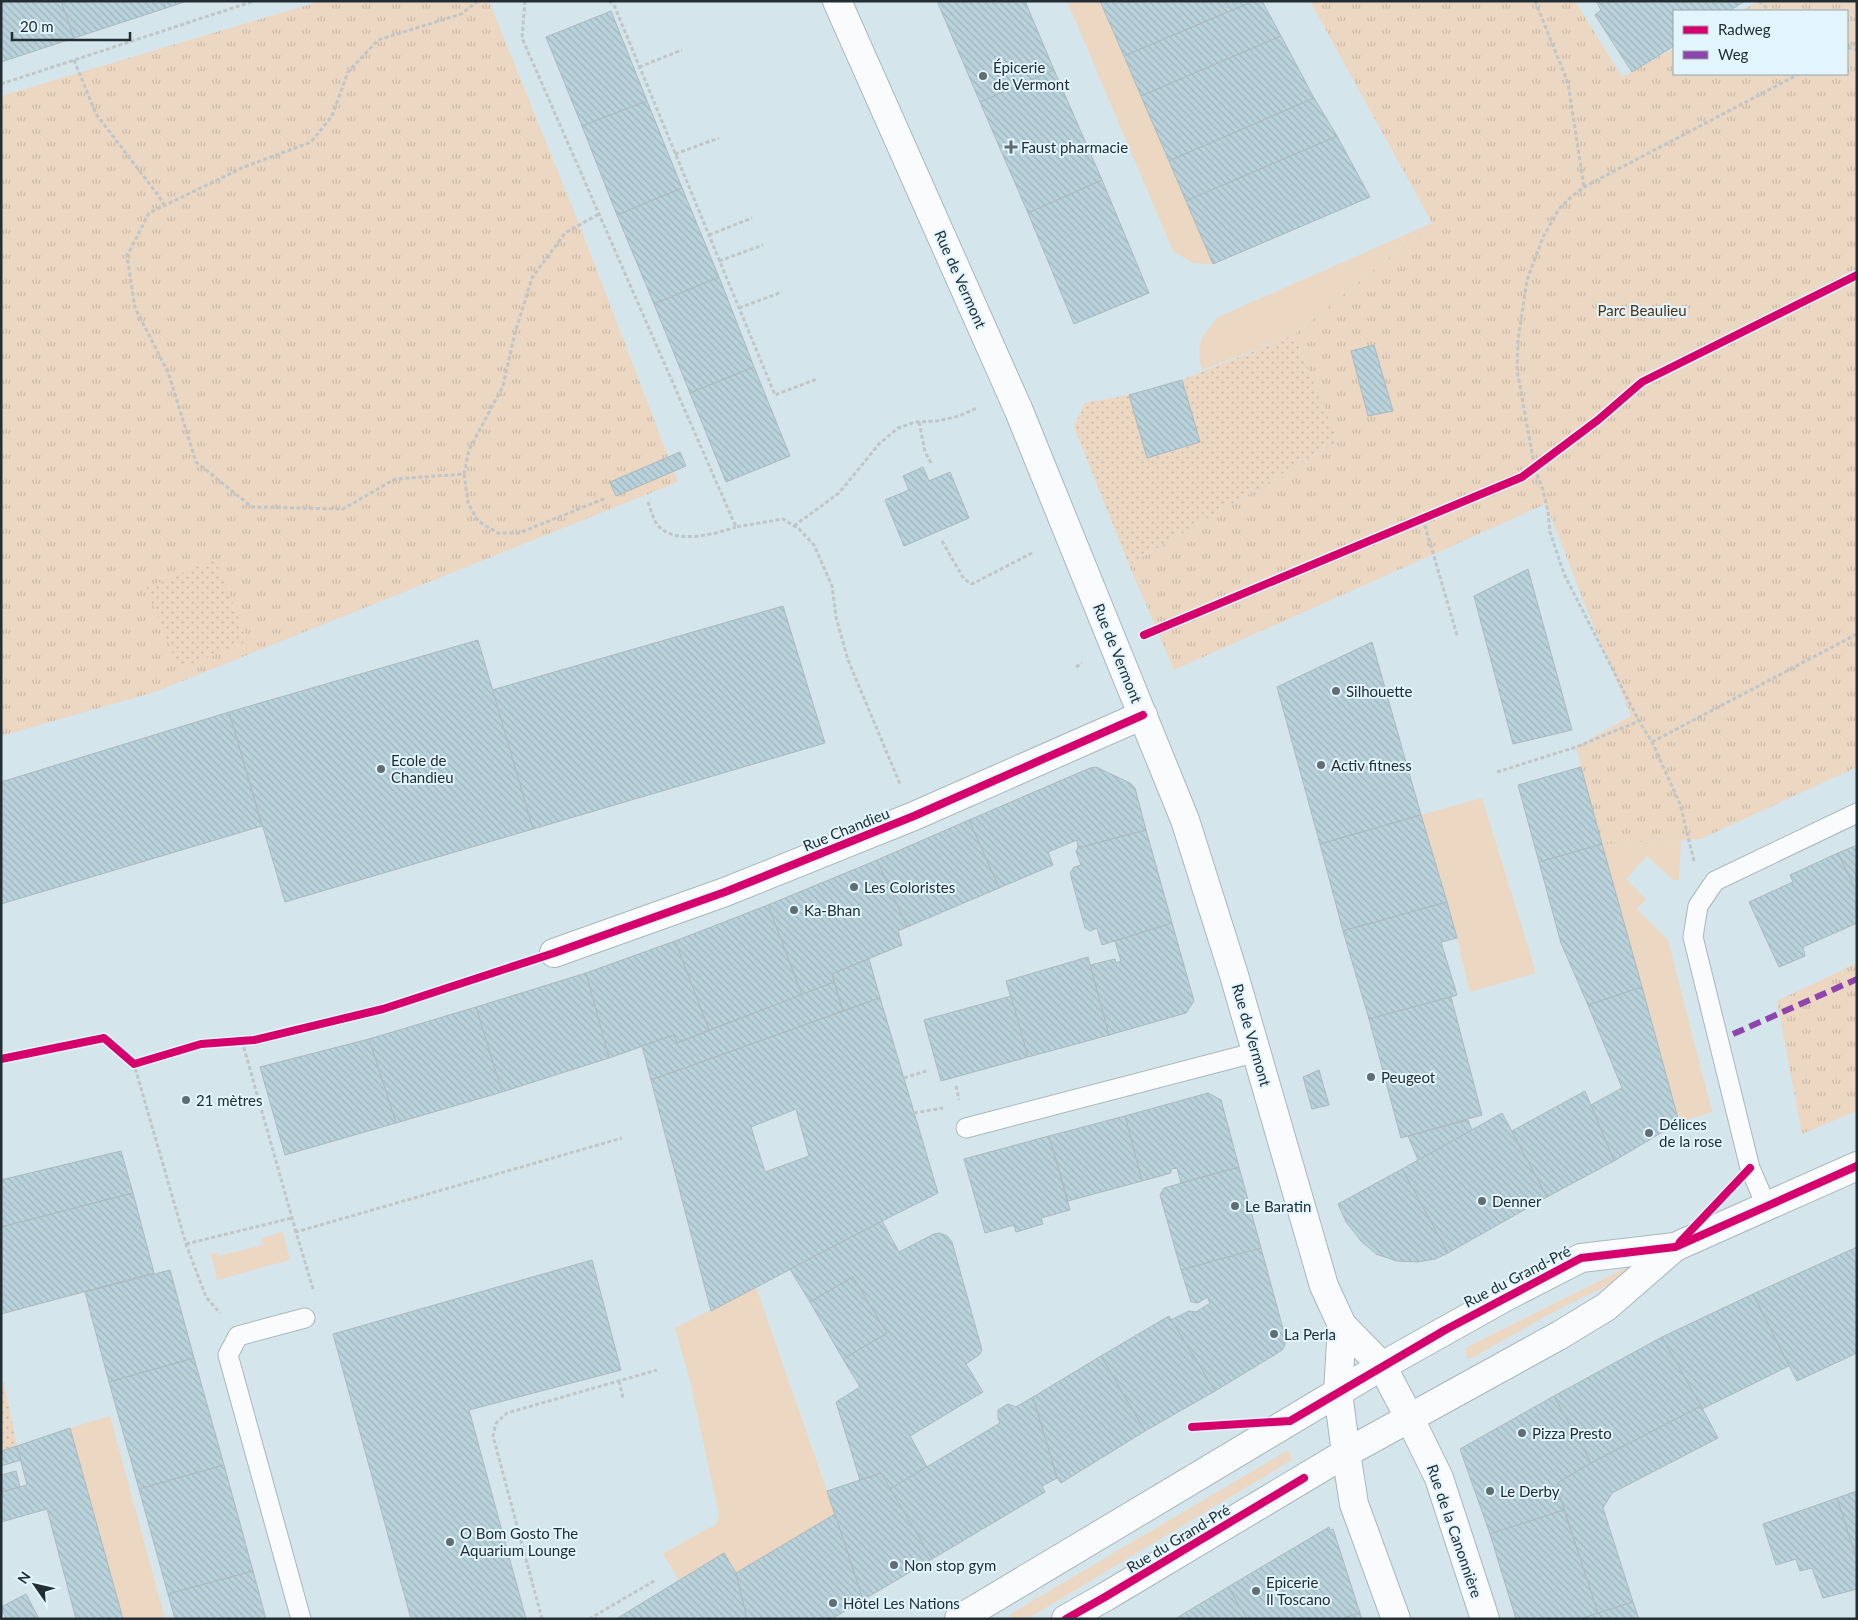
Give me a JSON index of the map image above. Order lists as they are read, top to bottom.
{
  "streets": {
    "street": [
      "Rue de Vermont",
      "Rue Chandieu",
      "Rue du Grand-Pré",
      "Rue de la Canonnière"
    ]
  },
  "crossings": [
    ["Rue de Vermont", "Rue Chandieu"],
    ["Rue de Vermont", "Rue du Grand-Pré"],
    ["Rue de Vermont", "Rue de la Canonnière"],
    ["Rue du Grand-Pré", "Rue de la Canonnière"]
  ],
  "parks": ["Parc Beaulieu"],
  "places": {
    "other": [
      "Épicerie de Vermont",
      "Silhouette",
      "Activ fitness",
      "Ecole de Chandieu",
      "Les Coloristes",
      "Ka-Bhan",
      "Peugeot",
      "21 mètres",
      "Délices de la rose",
      "Denner",
      "Le Baratin",
      "La Perla",
      "Pizza Presto",
      "Le Derby",
      "O Bom Gosto The Aquarium Lounge",
      "Non stop gym",
      "Epicerie Il Toscano",
      "Hôtel Les Nations"
    ],
    "health": ["Faust pharmacie"]
  },
  "legend": ["Radweg", "Weg"],
  "scale_bar": "20 m",
  "north": "top left"
}
